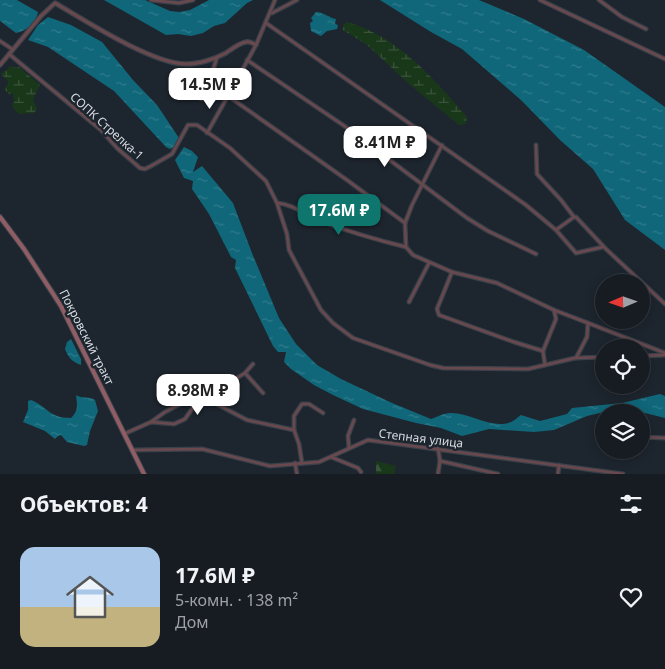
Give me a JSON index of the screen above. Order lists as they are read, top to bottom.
{
  "streets": {
    "main road": ["Покровский тракт"],
    "street": ["СОПК Стрелка-1", "Степная улица"]
  },
  "crossings": [
    ["Покровский тракт", "Степная улица"]
  ],
  "north": "left",
  "page": {
    "price": [
      "14.5M ₽",
      "8.41M ₽",
      "17.6M ₽",
      "8.98M ₽"
    ],
    "heading": "Объектов: 4",
    "list": [
      {
        "name": "17.6M ₽",
        "note": "5-комн. · 138 m² · Дом"
      }
    ]
  }
}
